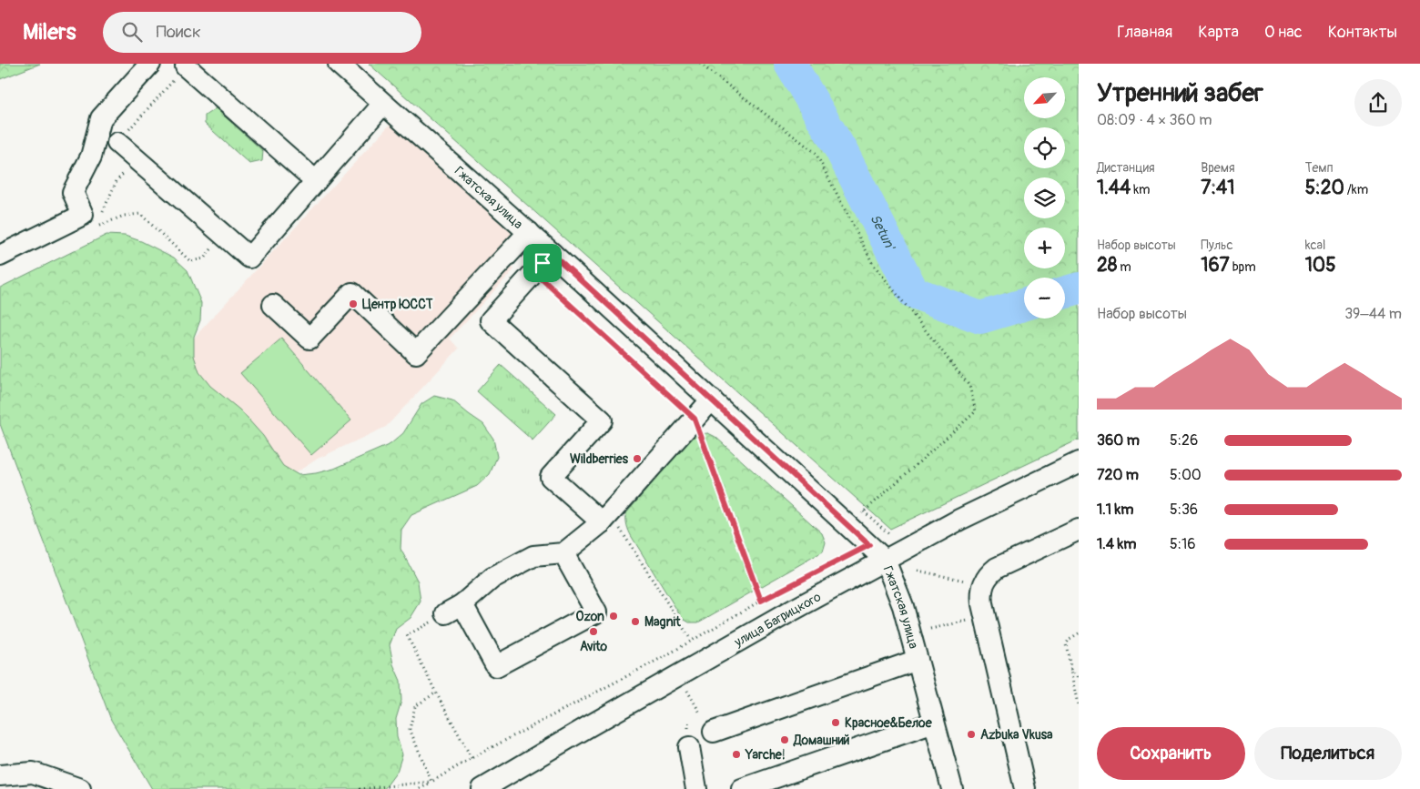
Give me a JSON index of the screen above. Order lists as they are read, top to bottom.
{
  "streets": {
    "street": ["Гжатская улица", "улица Багрицкого"]
  },
  "crossings": [
    ["Гжатская улица", "улица Багрицкого"]
  ],
  "water": ["Setun'"],
  "places": [
    "Центр ЮССТ",
    "Wildberries",
    "Ozon",
    "Magnit",
    "Avito",
    "Красное&Белое",
    "Azbuka Vkusa",
    "Домашний",
    "Yarche!"
  ],
  "north": "bottom left",
  "page": {
    "header": "Milers",
    "search": "Поиск",
    "nav": [
      "Главная",
      "Карта",
      "О нас",
      "Контакты"
    ],
    "heading": ["Утренний забег", "08:09 · 4 × 360 m"],
    "map_buttons": ["+", "−"],
    "stats": [
      ["Дистанция", "1.44 km"],
      ["Время", "7:41"],
      ["Темп", "5:20 /km"],
      ["Набор высоты", "28 m"],
      ["Пульс", "167 bpm"],
      ["kcal", "105"]
    ],
    "chart": ["Набор высоты", "39–44 m"],
    "list": [
      {
        "name": "360 m",
        "note": "5:26"
      },
      {
        "name": "720 m",
        "note": "5:00"
      },
      {
        "name": "1.1 km",
        "note": "5:36"
      },
      {
        "name": "1.4 km",
        "note": "5:16"
      }
    ],
    "buttons": ["Сохранить", "Поделиться"]
  }
}
